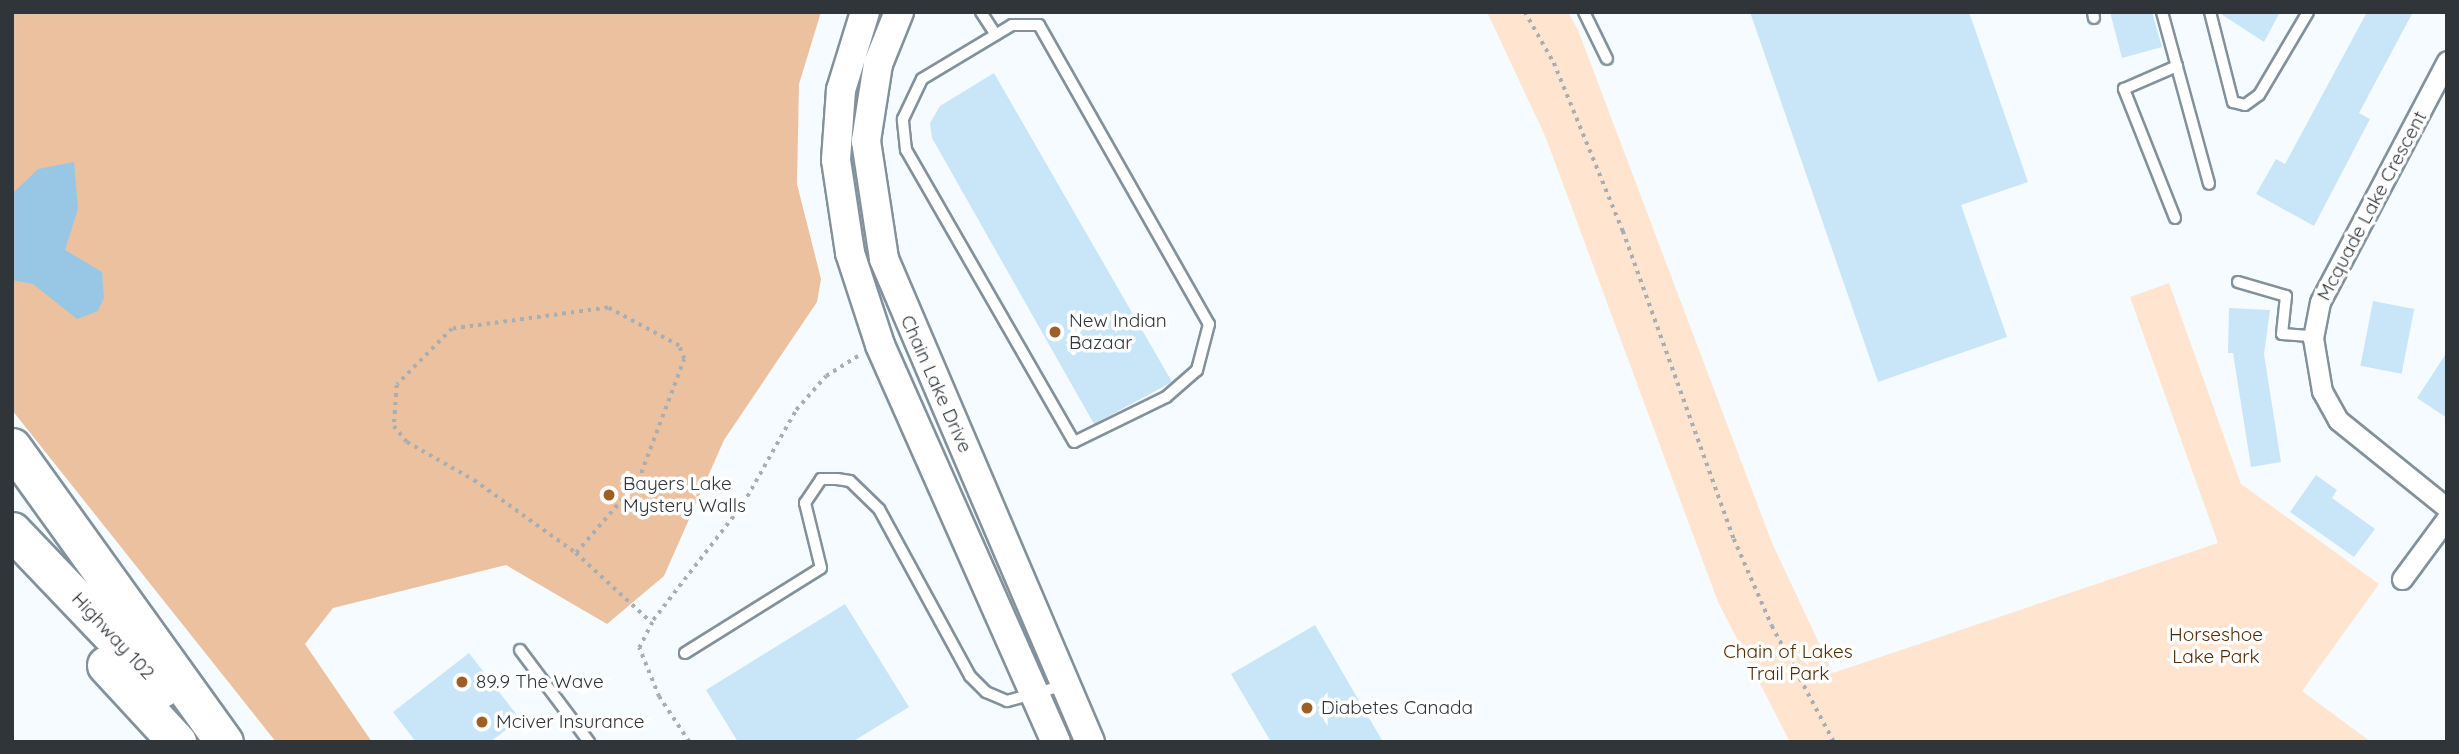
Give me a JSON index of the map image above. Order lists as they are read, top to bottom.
{
  "streets": {
    "highway": ["Highway 102"],
    "street": ["Mcquade Lake Crescent", "Chain Lake Drive"]
  },
  "parks": ["Horseshoe Lake Park", "Chain of Lakes Trail Park"],
  "places": [
    "New Indian Bazaar",
    "Bayers Lake Mystery Walls",
    "89.9 The Wave",
    "Diabetes Canada",
    "Mciver Insurance"
  ]
}
